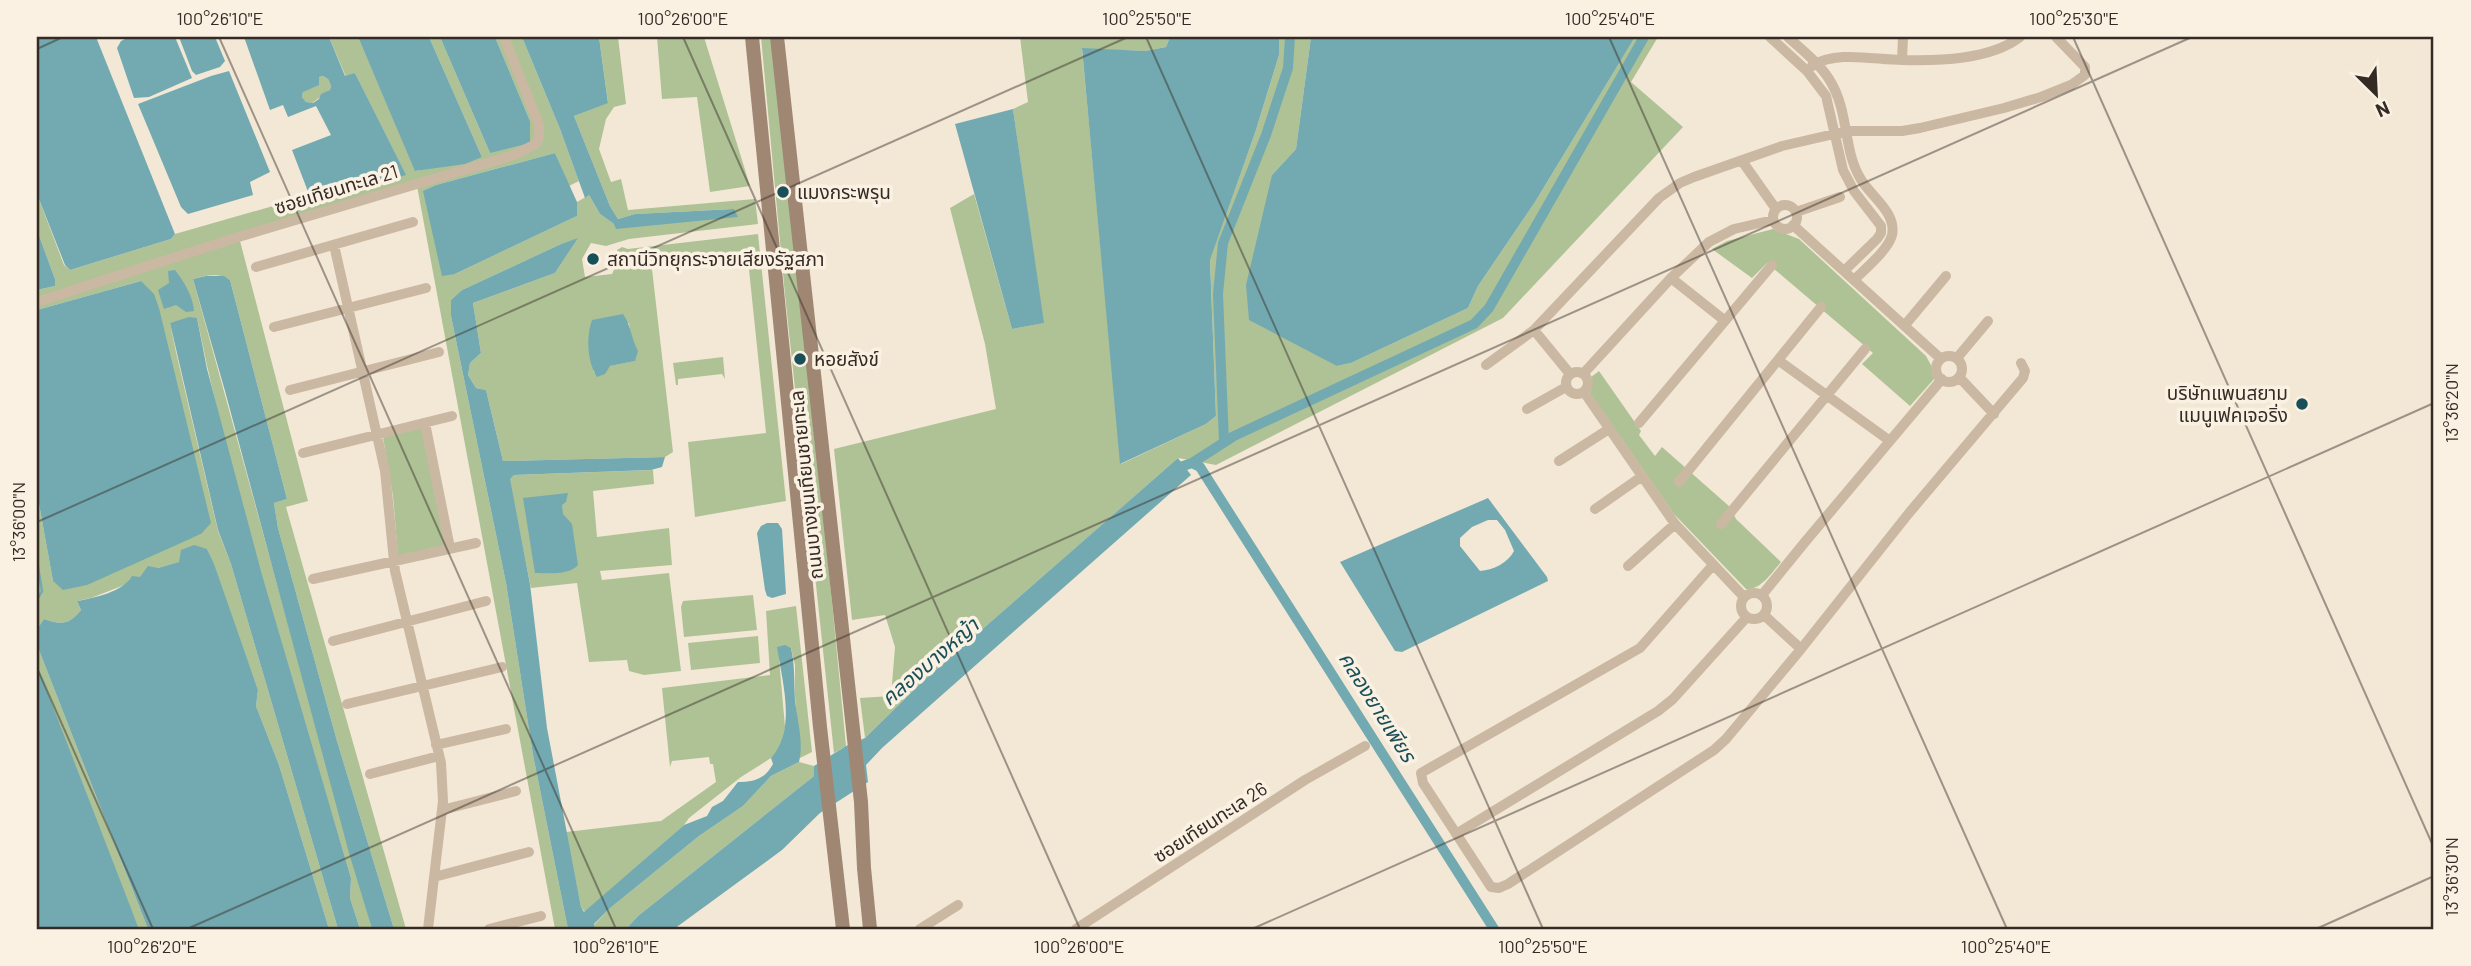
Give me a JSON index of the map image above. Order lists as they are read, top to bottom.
{
  "streets": {
    "main road": ["ถนนบางขุนเทียนชายทะเล"],
    "street": ["ซอยเทียนทะเล 21", "ซอยเทียนทะเล 26"]
  },
  "water": ["คลองบางหญ้า", "คลองยายเพียร"],
  "places": [
    "แมงกระพรุน",
    "สถานีวิทยุกระจายเสียงรัฐสภา",
    "หอยสังข์",
    "บริษัทแพนสยาม แมนูเฟคเจอริ่ง"
  ],
  "north": "bottom right",
  "coordinates": [
    "100°26'10\"E",
    "100°26'00\"E",
    "100°25'50\"E",
    "100°25'40\"E",
    "100°25'30\"E",
    "13°36'20\"N",
    "13°36'00\"N",
    "13°36'30\"N",
    "100°26'20\"E"
  ]
}
